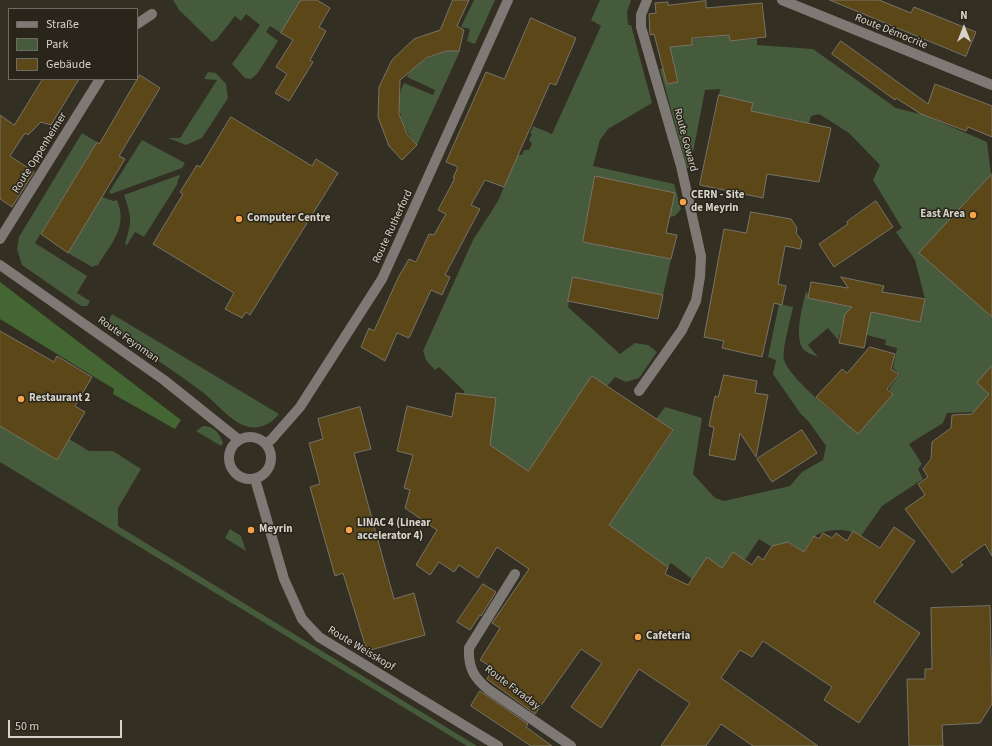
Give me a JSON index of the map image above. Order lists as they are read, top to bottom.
{
  "streets": {
    "street": [
      "Route Démocrite",
      "Route Goward",
      "Route Oppenheimer",
      "Route Rutherford",
      "Route Feynman",
      "Route Weisskopf",
      "Route Faraday"
    ]
  },
  "crossings": [
    ["Route Rutherford", "Route Feynman"],
    ["Route Rutherford", "Route Weisskopf"],
    ["Route Feynman", "Route Weisskopf"]
  ],
  "places": [
    "CERN - Site de Meyrin",
    "East Area",
    "Computer Centre",
    "Restaurant 2",
    "Meyrin",
    "LINAC 4 (Linear accelerator 4)",
    "Cafeteria"
  ],
  "legend": ["Straße", "Park", "Gebäude"],
  "scale_bar": "50 m",
  "north": "top"
}
